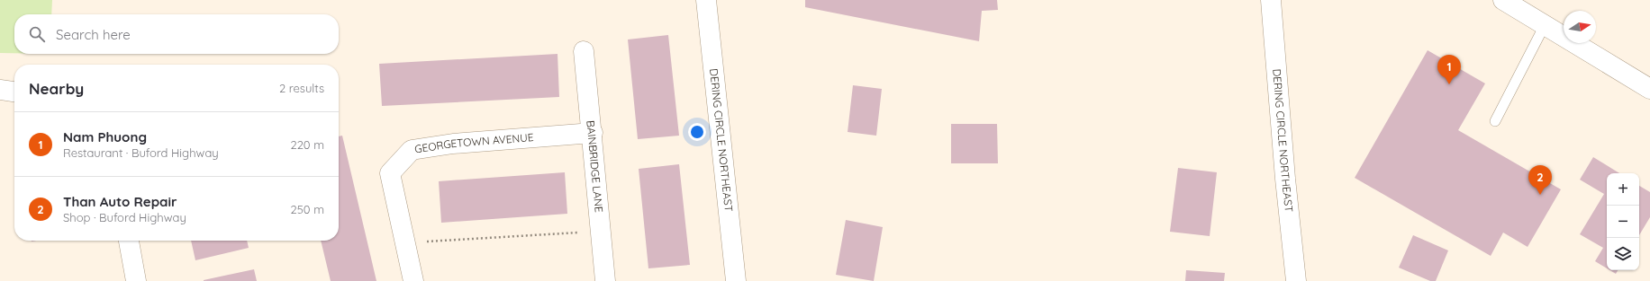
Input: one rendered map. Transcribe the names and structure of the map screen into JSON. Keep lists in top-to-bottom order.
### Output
{
  "streets": {
    "street": ["DERING CIRCLE NORTHEAST", "GEORGETOWN AVENUE", "BAINBRIDGE LANE"]
  },
  "crossings": [
    ["GEORGETOWN AVENUE", "BAINBRIDGE LANE"]
  ],
  "north": "right",
  "page": {
    "search": "Search here",
    "pins": ["1", "2"],
    "heading": ["Nearby", "2 results"],
    "list": [
      {
        "mark": "1",
        "name": "Nam Phuong",
        "note": "Restaurant · Buford Highway",
        "value": "220 m"
      },
      {
        "mark": "2",
        "name": "Than Auto Repair",
        "note": "Shop · Buford Highway",
        "value": "250 m"
      }
    ],
    "map_buttons": ["+", "−"]
  }
}
